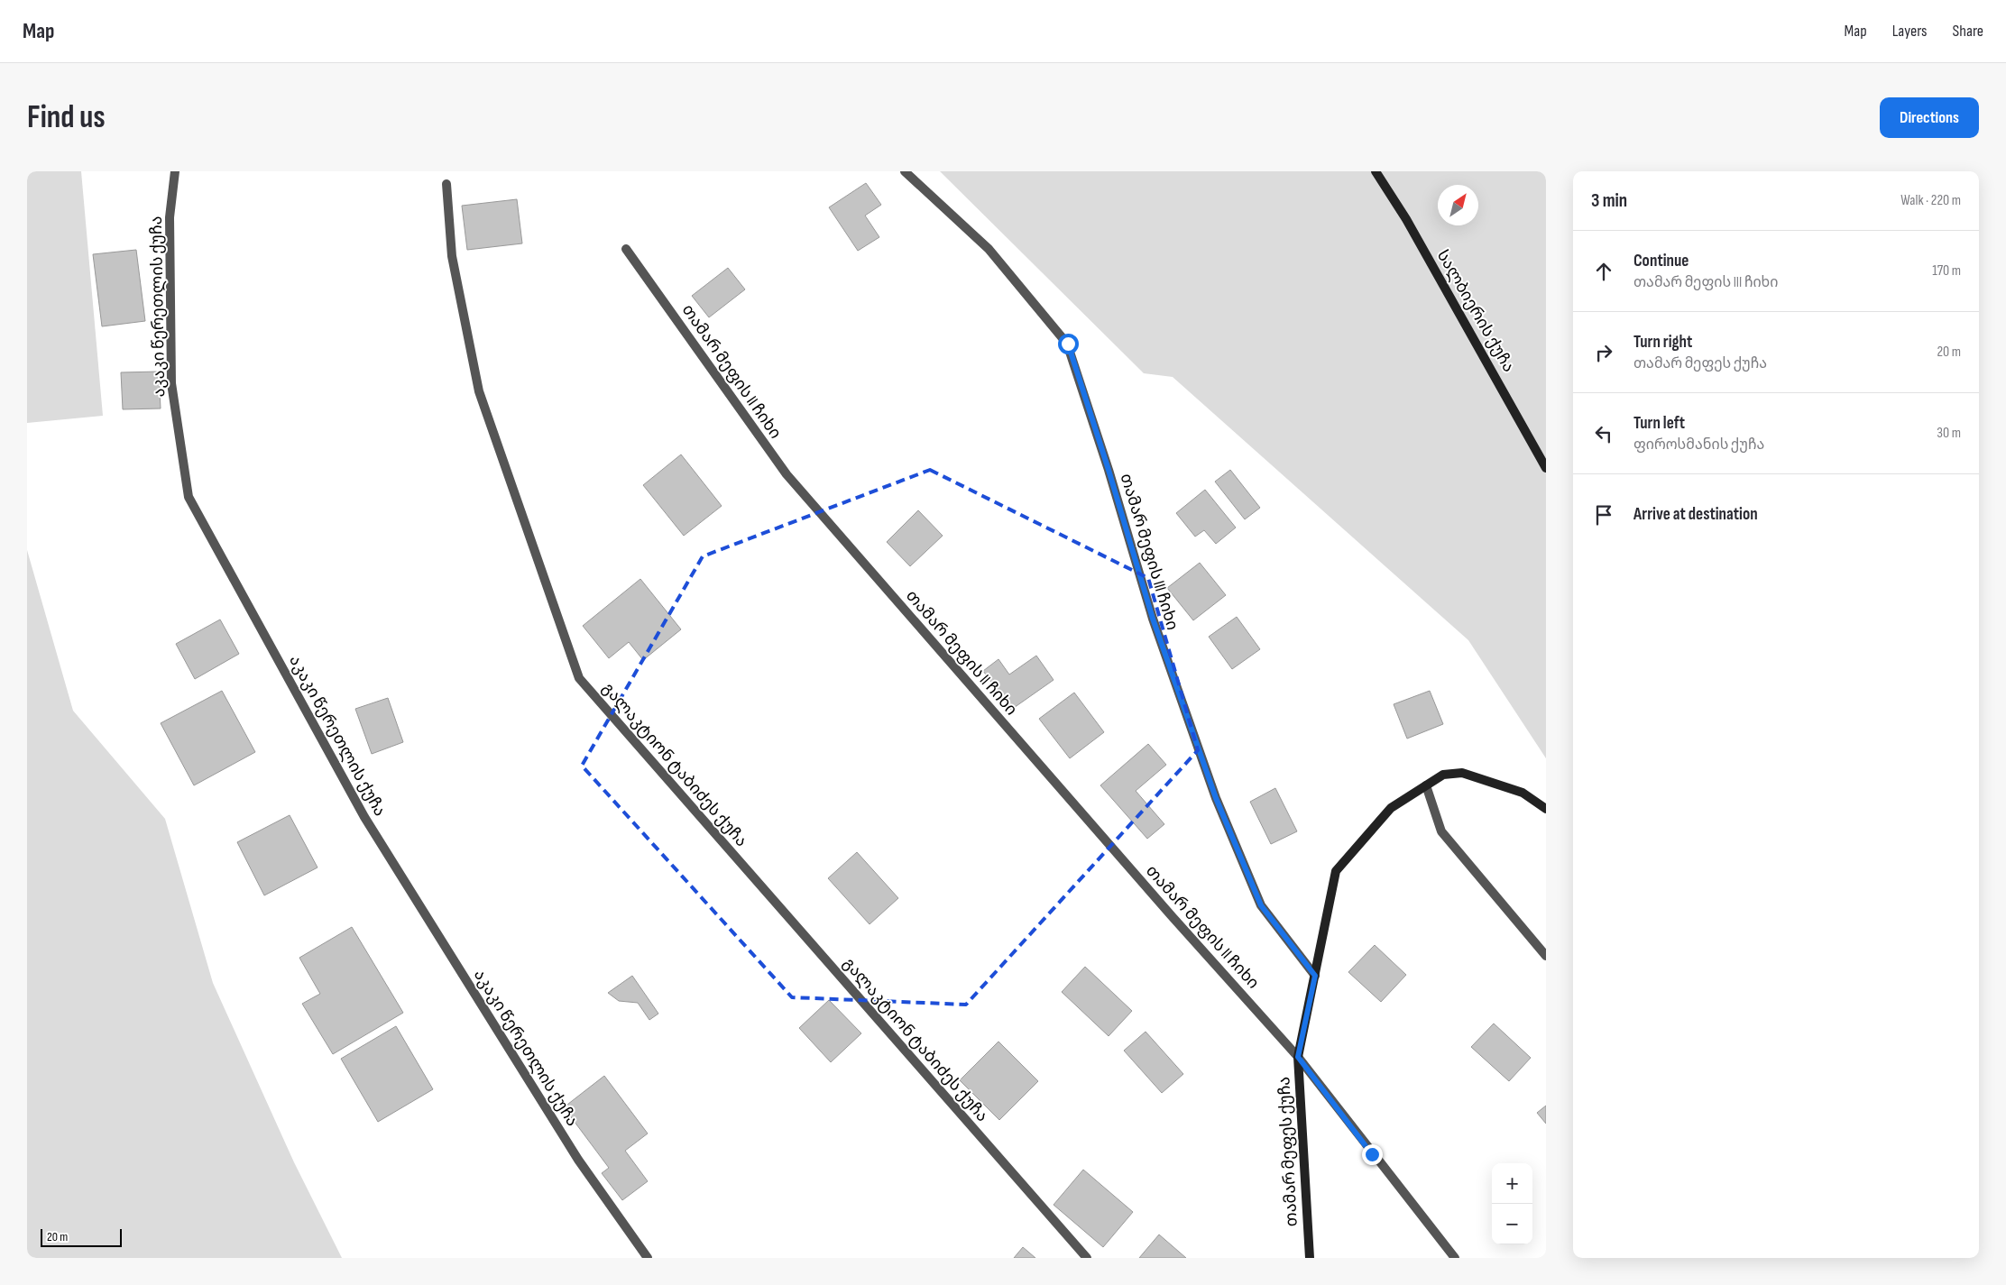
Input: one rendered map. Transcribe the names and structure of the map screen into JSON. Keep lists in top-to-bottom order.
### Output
{
  "streets": {
    "street": [
      "აკაკი წერეთლის ქუჩა",
      "სალბიერის ქუჩა",
      "თამარ მეფის II ჩიხი",
      "თამარ მეფის III ჩიხი",
      "გალაკტიონ ტაბიძეს ქუჩა",
      "თამარ მეფეს ქუჩა"
    ]
  },
  "crossings": [
    ["თამარ მეფის II ჩიხი", "თამარ მეფეს ქუჩა"],
    ["თამარ მეფის III ჩიხი", "თამარ მეფეს ქუჩა"]
  ],
  "scale_bar": "20 m",
  "north": "top right",
  "page": {
    "header": "Map",
    "nav": ["Map", "Layers", "Share"],
    "buttons": "Directions",
    "title": "Find us",
    "heading": ["3 min", "Walk · 220 m"],
    "list": [
      ["Continue", "თამარ მეფის III ჩიხი", "170 m"],
      ["Turn right", "თამარ მეფეს ქუჩა", "20 m"],
      ["Turn left", "ფიროსმანის ქუჩა", "30 m"],
      "Arrive at destination"
    ],
    "map_buttons": ["+", "−"],
    "scale": "20 m"
  }
}
